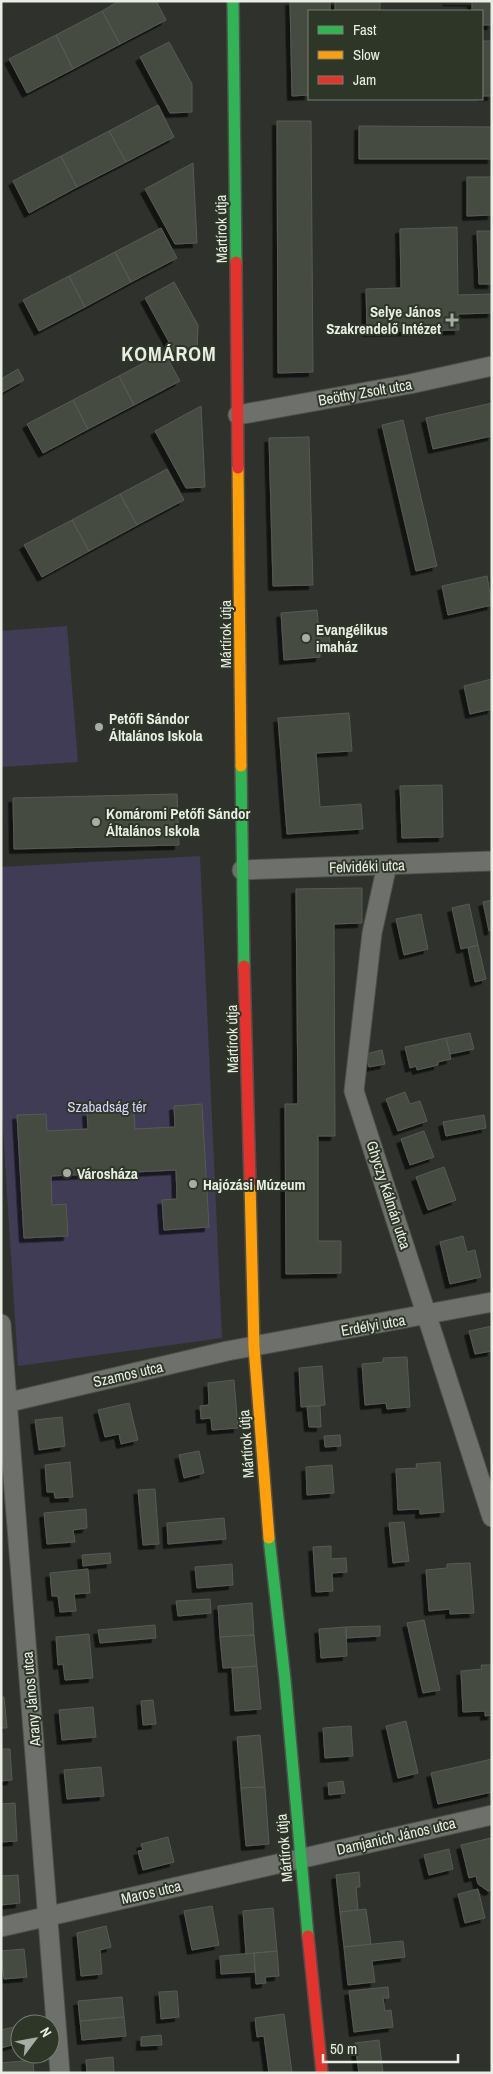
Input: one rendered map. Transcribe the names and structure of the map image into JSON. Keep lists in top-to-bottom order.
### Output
{
  "streets": {
    "main road": ["Mártírok útja"],
    "street": [
      "Beöthy Zsolt utca",
      "Felvidéki utca",
      "Ghyczy Kálmán utca",
      "Erdélyi utca",
      "Szamos utca",
      "Arany János utca",
      "Damjanich János utca",
      "Maros utca"
    ]
  },
  "crossings": [
    ["Mártírok útja", "Beöthy Zsolt utca"],
    ["Mártírok útja", "Felvidéki utca"],
    ["Mártírok útja", "Erdélyi utca"],
    ["Mártírok útja", "Szamos utca"],
    ["Mártírok útja", "Damjanich János utca"],
    ["Mártírok útja", "Maros utca"],
    ["Felvidéki utca", "Ghyczy Kálmán utca"],
    ["Ghyczy Kálmán utca", "Erdélyi utca"],
    ["Erdélyi utca", "Szamos utca"],
    ["Szamos utca", "Arany János utca"],
    ["Arany János utca", "Maros utca"],
    ["Damjanich János utca", "Maros utca"]
  ],
  "districts": ["KOMÁROM"],
  "parks": ["Szabadság tér"],
  "places": {
    "health": ["Selye János Szakrendelő Intézet"],
    "other": [
      "Evangélikus imaház",
      "Petőfi Sándor Általános Iskola",
      "Komáromi Petőfi Sándor Általános Iskola",
      "Városháza",
      "Hajózási Múzeum"
    ]
  },
  "legend": ["Fast", "Slow", "Jam"],
  "scale_bar": "50 m",
  "north": "top right"
}
